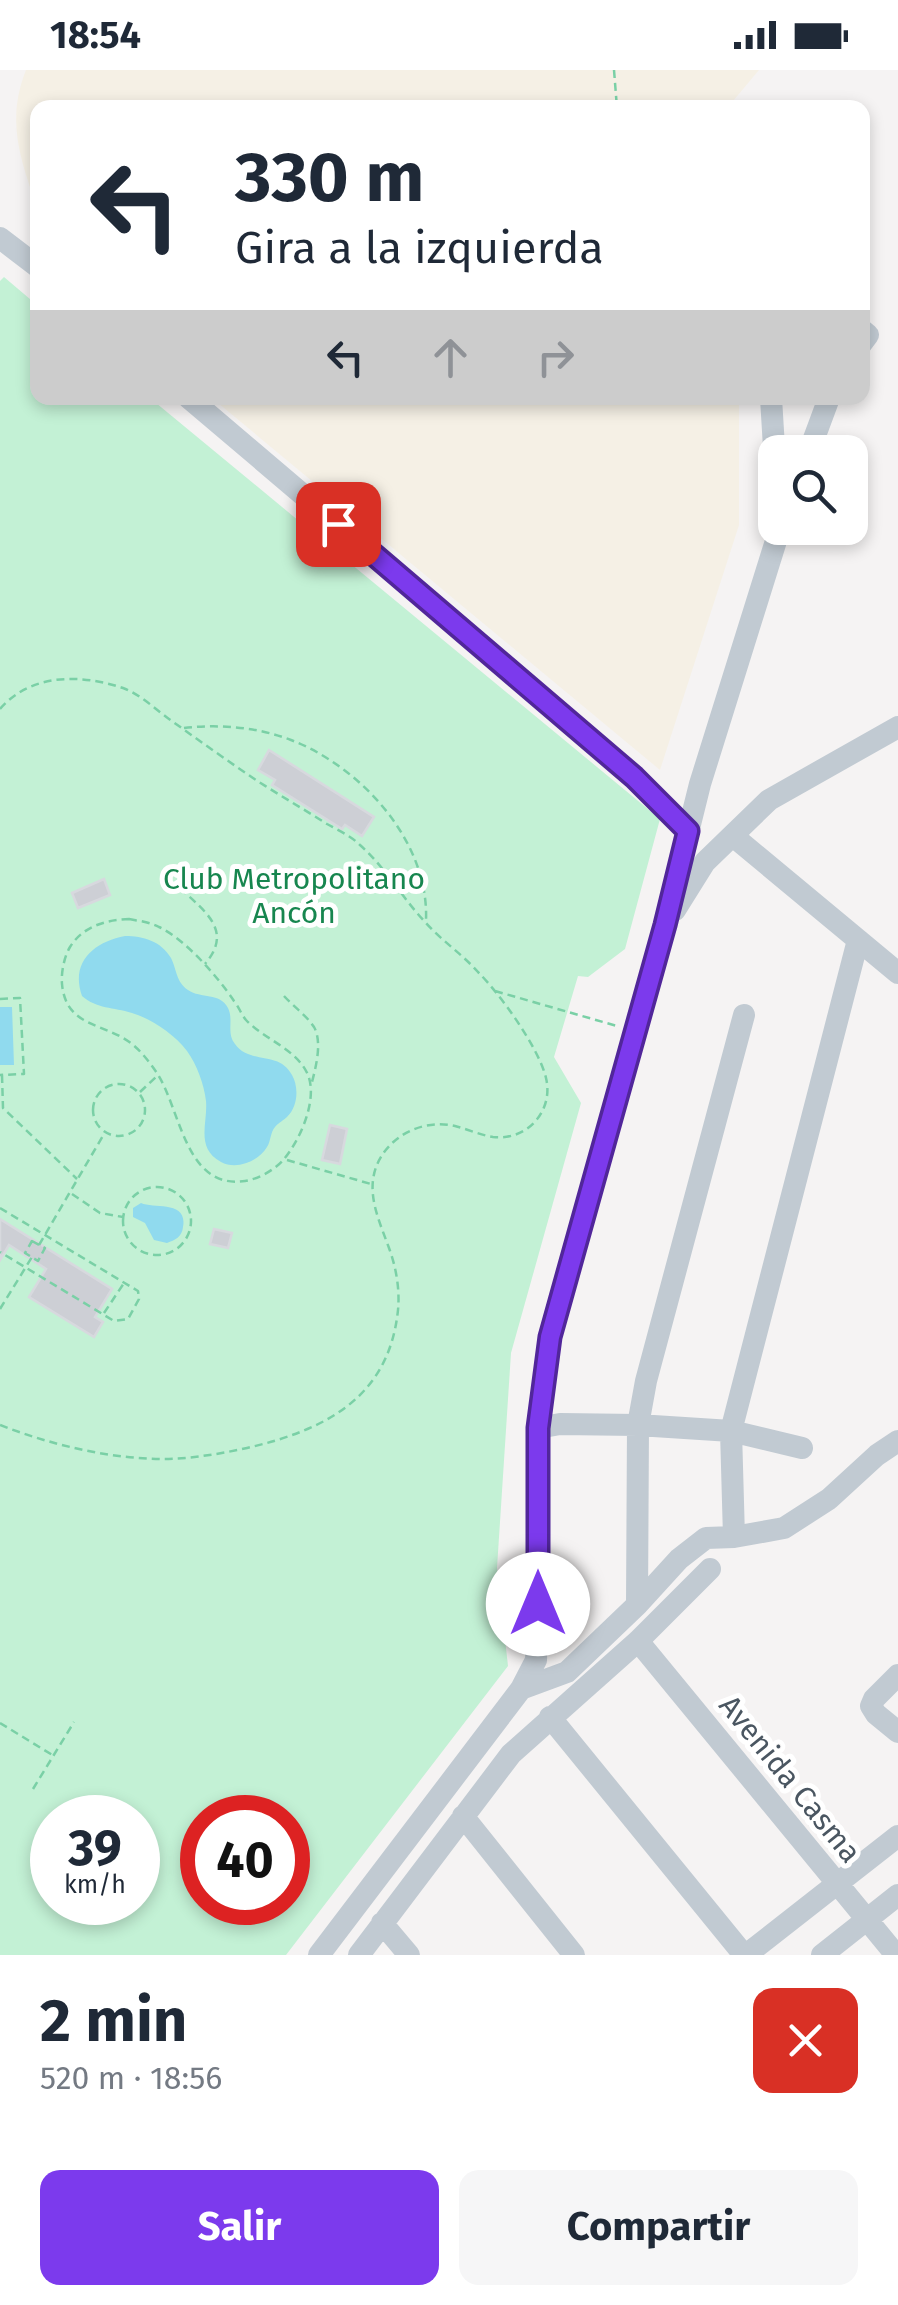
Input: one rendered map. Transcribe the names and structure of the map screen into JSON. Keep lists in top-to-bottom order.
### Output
{
  "streets": {
    "street": ["Avenida Casma"]
  },
  "parks": ["Club Metropolitano Ancón"],
  "page": {
    "status": "18:54",
    "turn": ["330 m", "Gira a la izquierda"],
    "speed": "39 km/h",
    "limit": "40",
    "heading": ["2 min", "520 m · 18:56"],
    "buttons": ["Salir", "Compartir"]
  }
}
